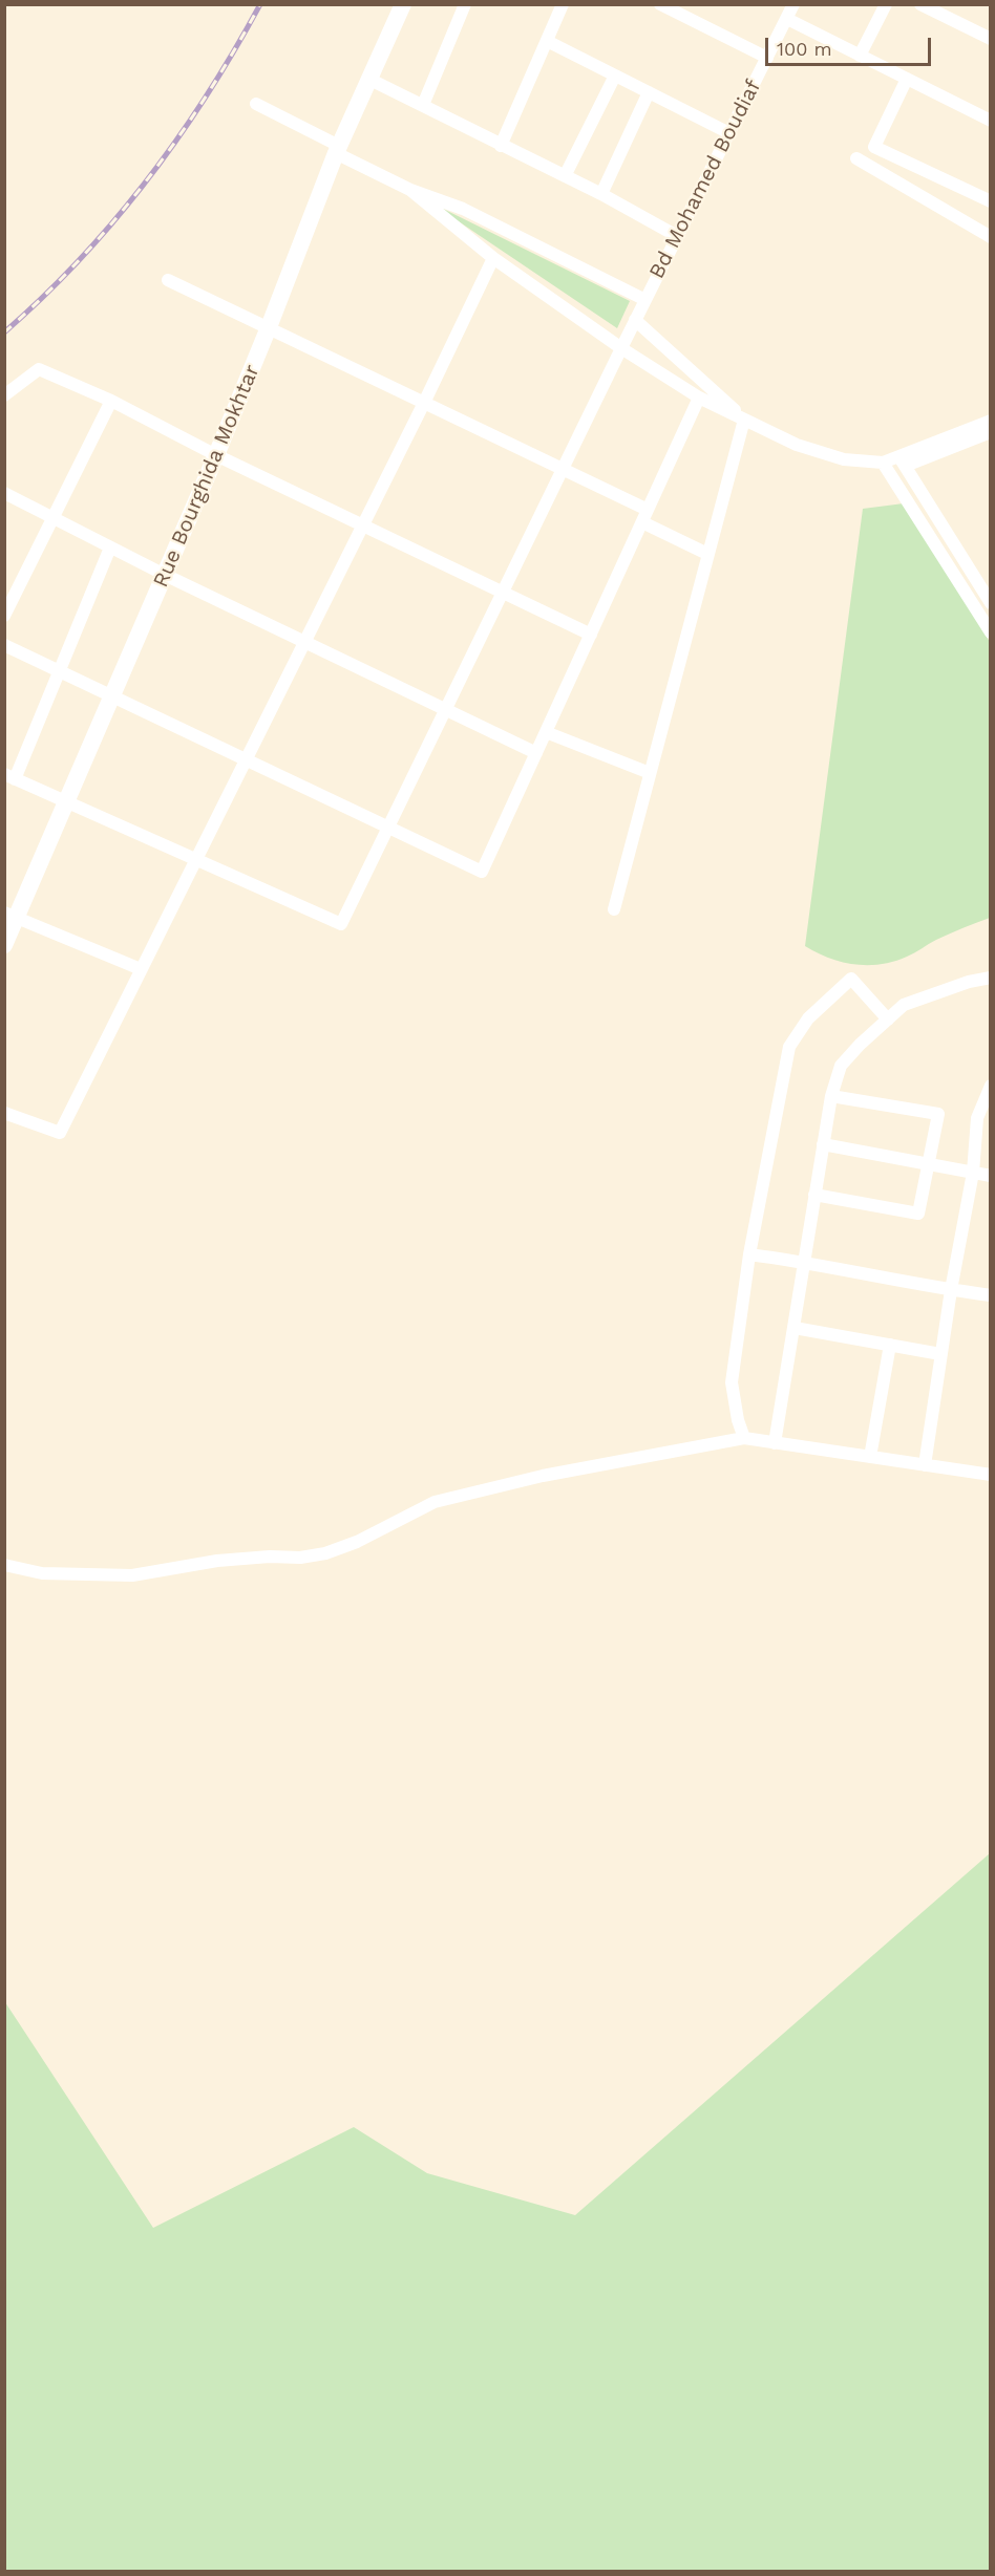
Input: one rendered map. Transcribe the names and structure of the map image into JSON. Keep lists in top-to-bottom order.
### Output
{
  "streets": {
    "main road": ["Rue Bourghida Mokhtar"],
    "street": ["Bd Mohamed Boudiaf"]
  },
  "scale_bar": "100 m"
}
